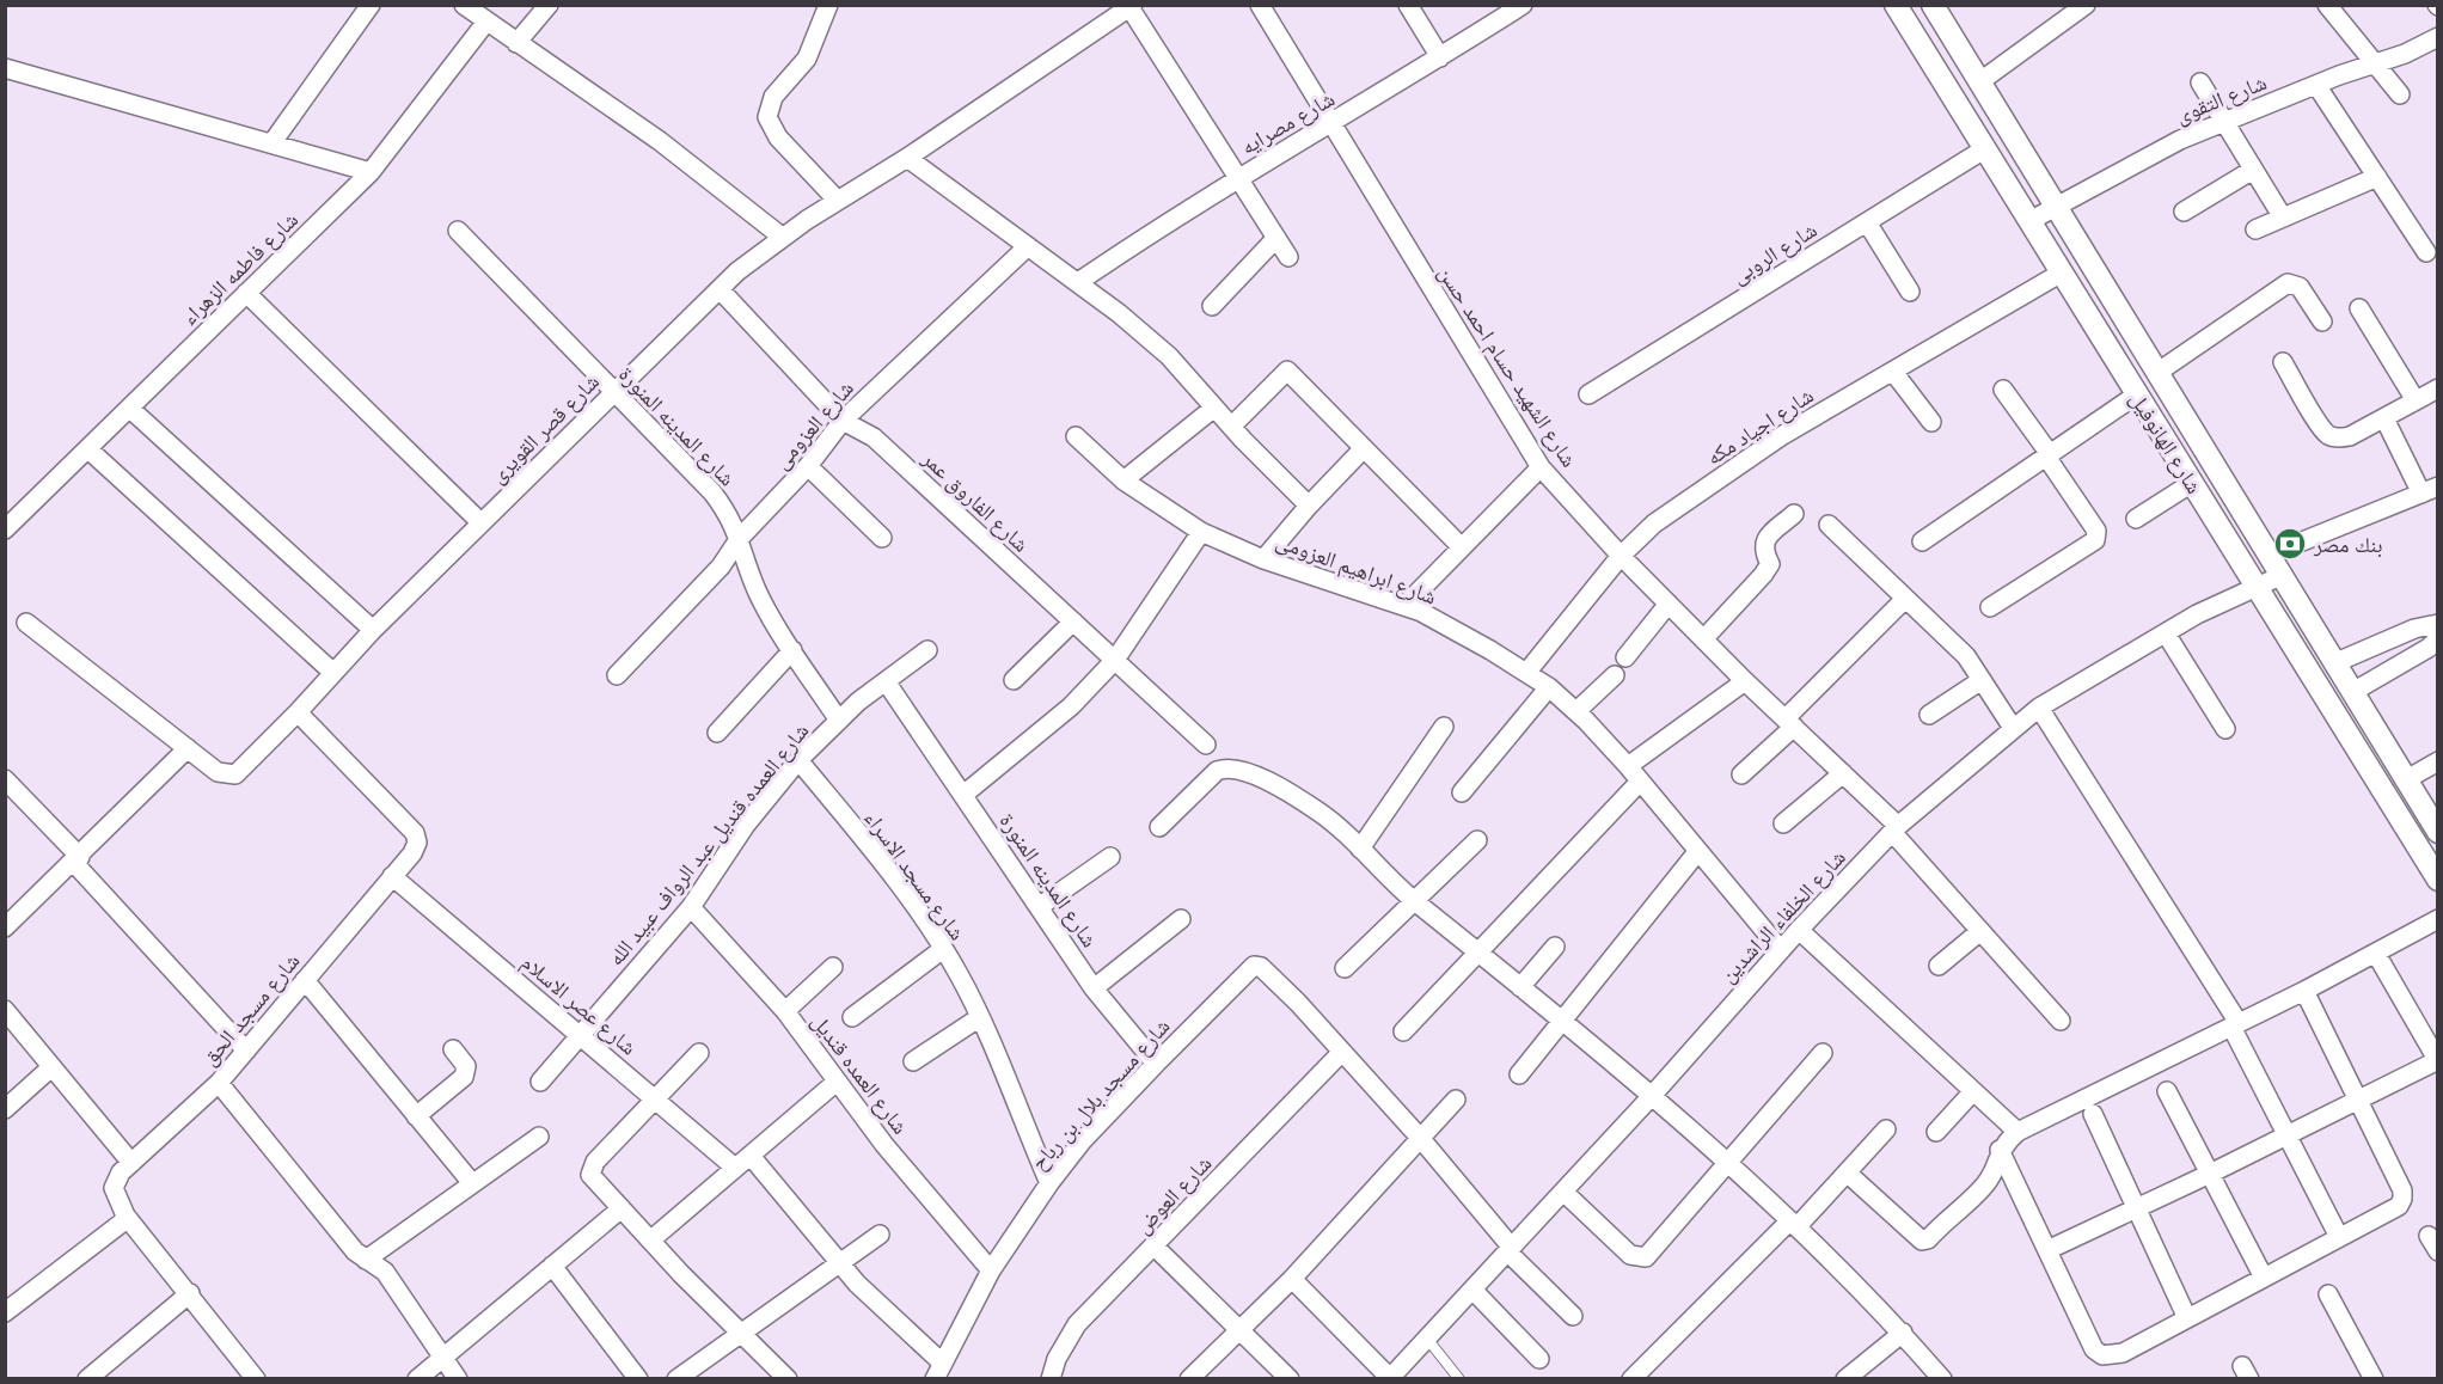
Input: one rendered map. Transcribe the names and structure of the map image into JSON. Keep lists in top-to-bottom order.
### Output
{
  "streets": {
    "street": [
      "شارع التقوى",
      "شارع مصرايه",
      "شارع الروبى",
      "شارع فاطمه الزهراء",
      "شارع الشهيد حسام احمد حسن",
      "شارع العزومى",
      "شارع المدينه المنورة",
      "شارع اجياد مكه",
      "شارع قصر القويرى",
      "شارع الهانوفيل",
      "شارع الفاروق عمر",
      "شارع ابراهيم العزومى",
      "شارع العمده قنديل عبد الرواف عبيد الله",
      "شارع مسجد الاسراء",
      "شارع الخلفاء الراشدين",
      "شارع عصر الاسلام",
      "شارع مسجد الحق",
      "شارع العمده قنديل",
      "شارع مسجد بلال بن رباح",
      "شارع العوض"
    ]
  },
  "crossings": [
    ["شارع التقوى", "شارع الهانوفيل"],
    ["شارع مصرايه", "شارع الشهيد حسام احمد حسن"],
    ["شارع الروبى", "شارع الهانوفيل"],
    ["شارع الشهيد حسام احمد حسن", "شارع اجياد مكه"],
    ["شارع الشهيد حسام احمد حسن", "شارع الخلفاء الراشدين"],
    ["شارع العزومى", "شارع المدينه المنورة"],
    ["شارع العزومى", "شارع الفاروق عمر"],
    ["شارع المدينه المنورة", "شارع قصر القويرى"],
    ["شارع المدينه المنورة", "شارع العمده قنديل عبد الرواف عبيد الله"],
    ["شارع المدينه المنورة", "شارع مسجد بلال بن رباح"],
    ["شارع اجياد مكه", "شارع الهانوفيل"],
    ["شارع اجياد مكه", "شارع ابراهيم العزومى"],
    ["شارع قصر القويرى", "شارع الفاروق عمر"],
    ["شارع قصر القويرى", "شارع مسجد الحق"],
    ["شارع الهانوفيل", "شارع الخلفاء الراشدين"],
    ["شارع ابراهيم العزومى", "شارع الخلفاء الراشدين"],
    ["شارع العمده قنديل عبد الرواف عبيد الله", "شارع مسجد الاسراء"],
    ["شارع العمده قنديل عبد الرواف عبيد الله", "شارع عصر الاسلام"],
    ["شارع العمده قنديل عبد الرواف عبيد الله", "شارع العمده قنديل"],
    ["شارع مسجد الاسراء", "شارع مسجد بلال بن رباح"],
    ["شارع عصر الاسلام", "شارع مسجد الحق"],
    ["شارع العمده قنديل", "شارع مسجد بلال بن رباح"],
    ["شارع مسجد بلال بن رباح", "شارع العوض"]
  ],
  "places": {
    "bank": ["بنك مصر"]
  }
}
